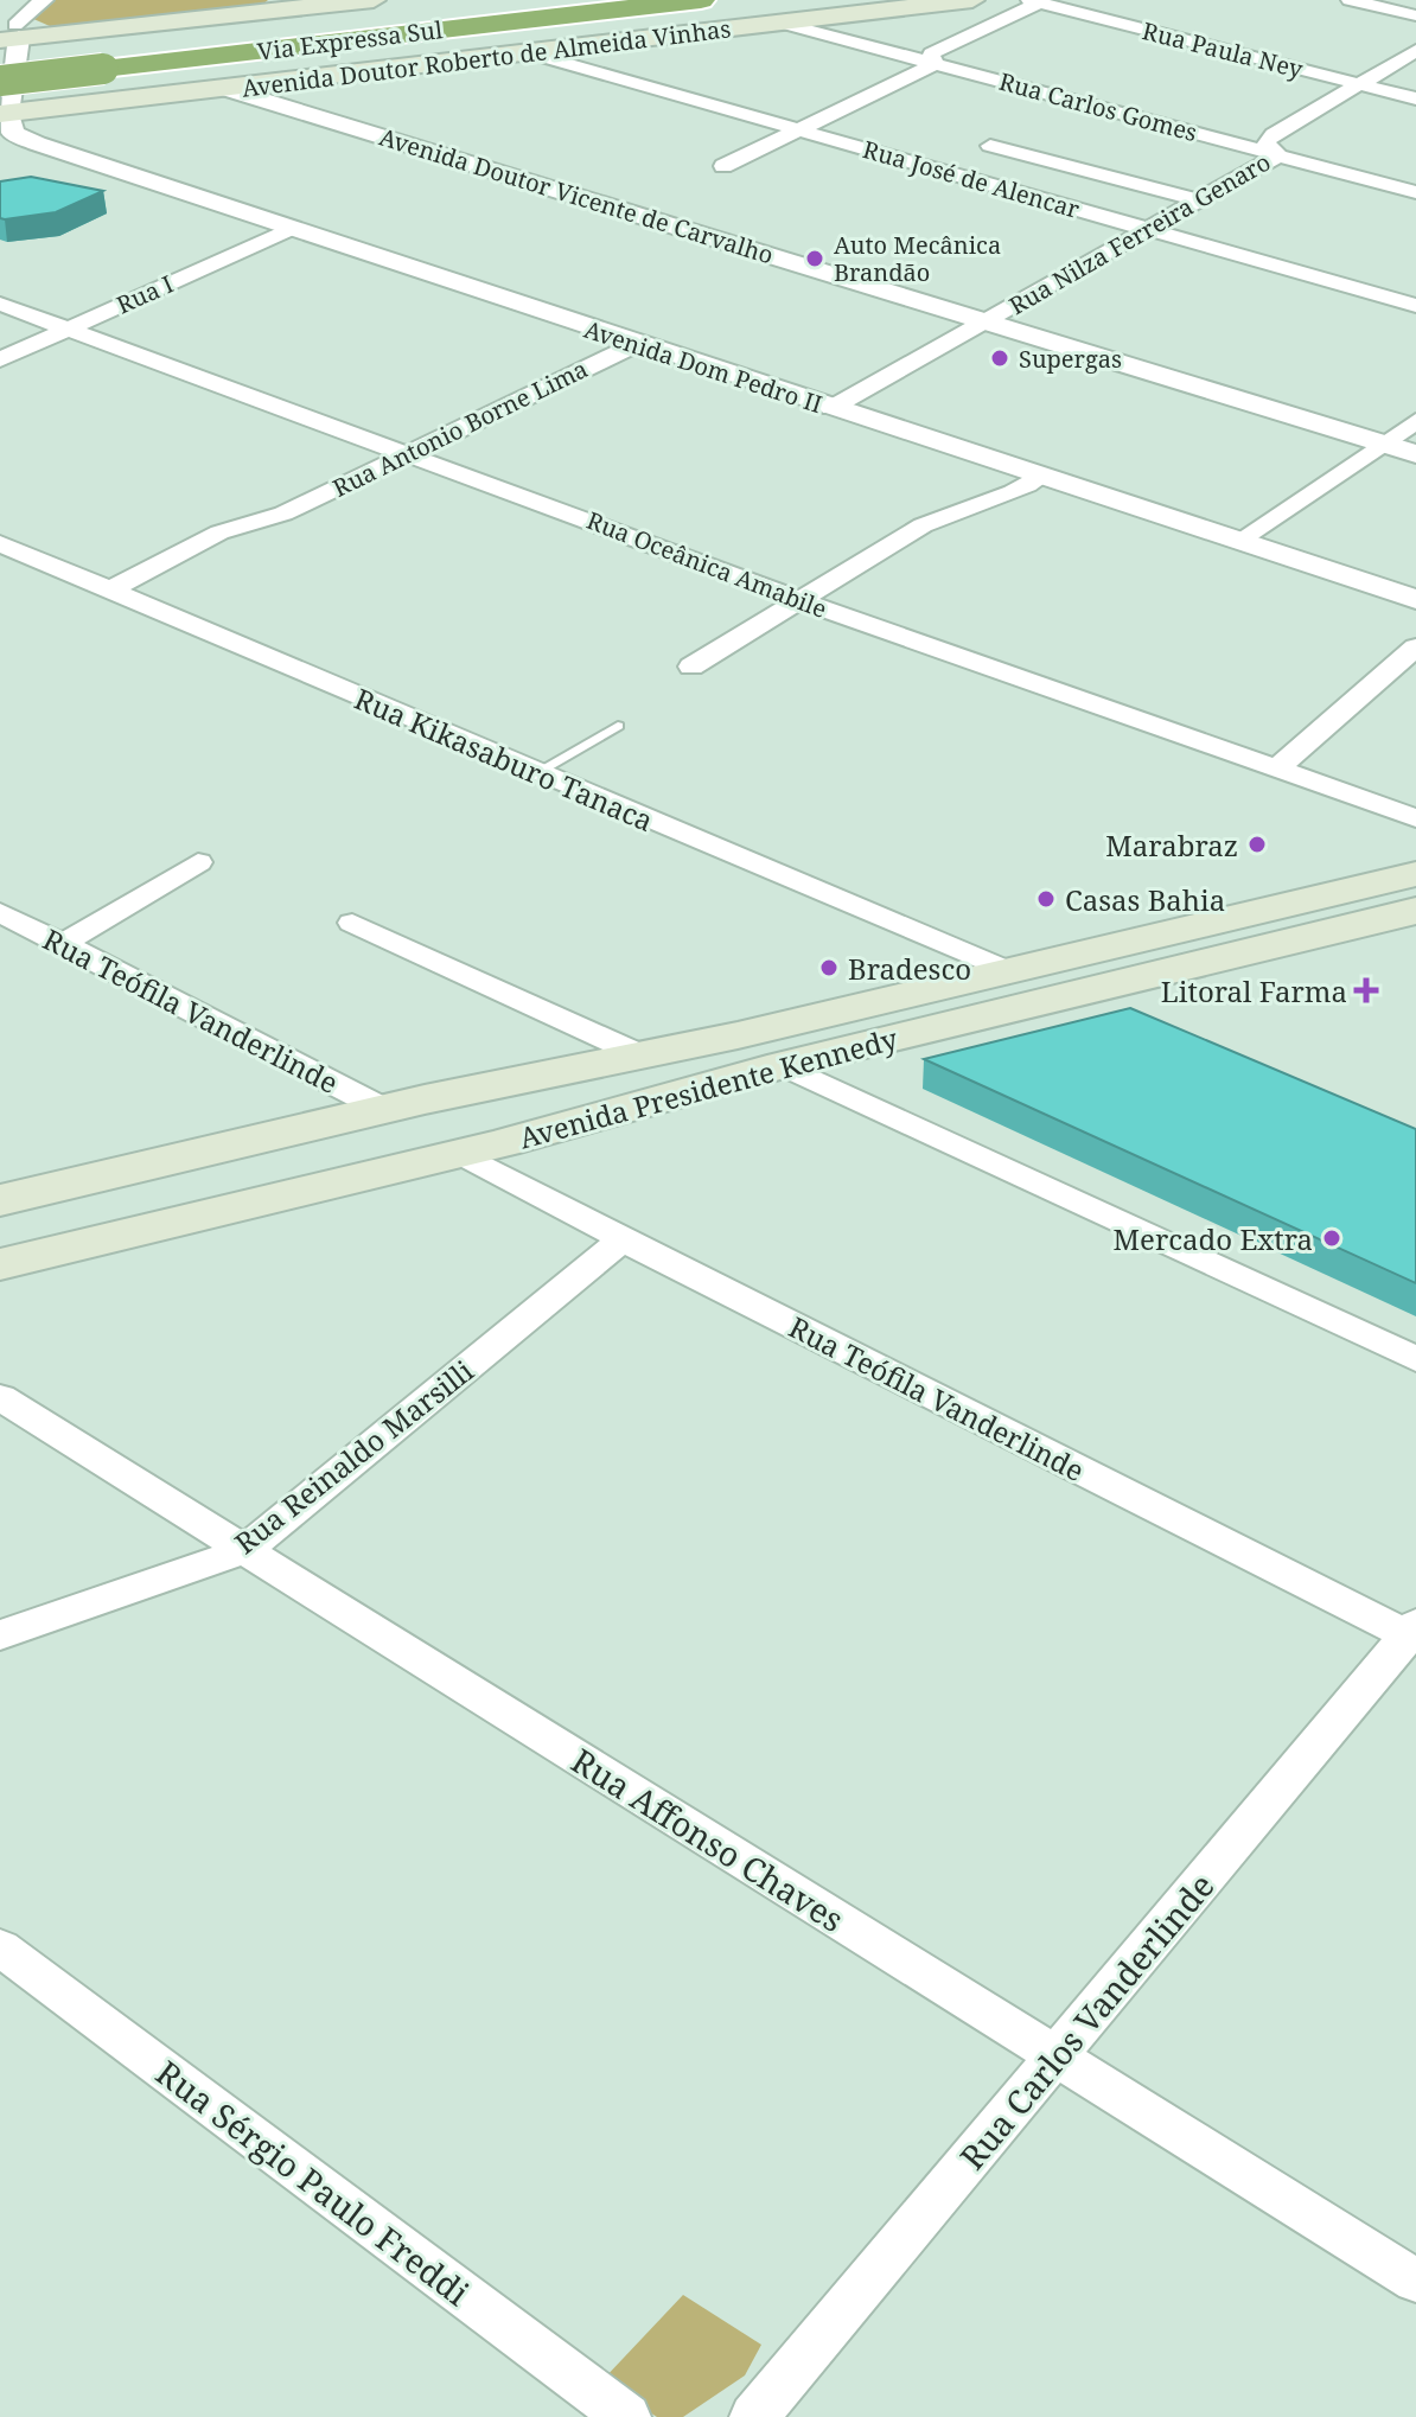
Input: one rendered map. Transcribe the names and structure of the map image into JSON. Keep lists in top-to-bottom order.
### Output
{
  "streets": {
    "highway": ["Via Expressa Sul"],
    "main road": ["Avenida Doutor Roberto de Almeida Vinhas", "Avenida Presidente Kennedy"],
    "street": [
      "Rua Paula Ney",
      "Rua Carlos Gomes",
      "Rua José de Alencar",
      "Avenida Doutor Vicente de Carvalho",
      "Rua Nilza Ferreira Genaro",
      "Rua I",
      "Avenida Dom Pedro II",
      "Rua Antonio Borne Lima",
      "Rua Oceânica Amabile",
      "Rua Kikasaburo Tanaca",
      "Rua Teófila Vanderlinde",
      "Rua Reinaldo Marsilli",
      "Rua Affonso Chaves",
      "Rua Carlos Vanderlinde",
      "Rua Sérgio Paulo Freddi"
    ]
  },
  "crossings": [
    ["Rua Paula Ney", "Rua Nilza Ferreira Genaro"],
    ["Avenida Doutor Roberto de Almeida Vinhas", "Rua Carlos Gomes"],
    ["Avenida Doutor Roberto de Almeida Vinhas", "Rua José de Alencar"],
    ["Avenida Doutor Roberto de Almeida Vinhas", "Avenida Doutor Vicente de Carvalho"],
    ["Avenida Doutor Roberto de Almeida Vinhas", "Avenida Dom Pedro II"],
    ["Rua Carlos Gomes", "Rua Nilza Ferreira Genaro"],
    ["Rua José de Alencar", "Rua Nilza Ferreira Genaro"],
    ["Avenida Doutor Vicente de Carvalho", "Rua Nilza Ferreira Genaro"],
    ["Rua Nilza Ferreira Genaro", "Avenida Dom Pedro II"],
    ["Rua I", "Avenida Dom Pedro II"],
    ["Rua I", "Rua Oceânica Amabile"],
    ["Avenida Dom Pedro II", "Rua Antonio Borne Lima"],
    ["Rua Antonio Borne Lima", "Rua Oceânica Amabile"],
    ["Rua Antonio Borne Lima", "Rua Kikasaburo Tanaca"],
    ["Rua Kikasaburo Tanaca", "Avenida Presidente Kennedy"],
    ["Rua Teófila Vanderlinde", "Avenida Presidente Kennedy"],
    ["Rua Teófila Vanderlinde", "Rua Reinaldo Marsilli"],
    ["Rua Teófila Vanderlinde", "Rua Carlos Vanderlinde"],
    ["Rua Reinaldo Marsilli", "Rua Affonso Chaves"],
    ["Rua Affonso Chaves", "Rua Carlos Vanderlinde"]
  ],
  "places": {
    "other": [
      "Auto Mecânica Brandão",
      "Supergas",
      "Marabraz",
      "Casas Bahia",
      "Bradesco",
      "Mercado Extra"
    ],
    "health": ["Litoral Farma"]
  }
}
